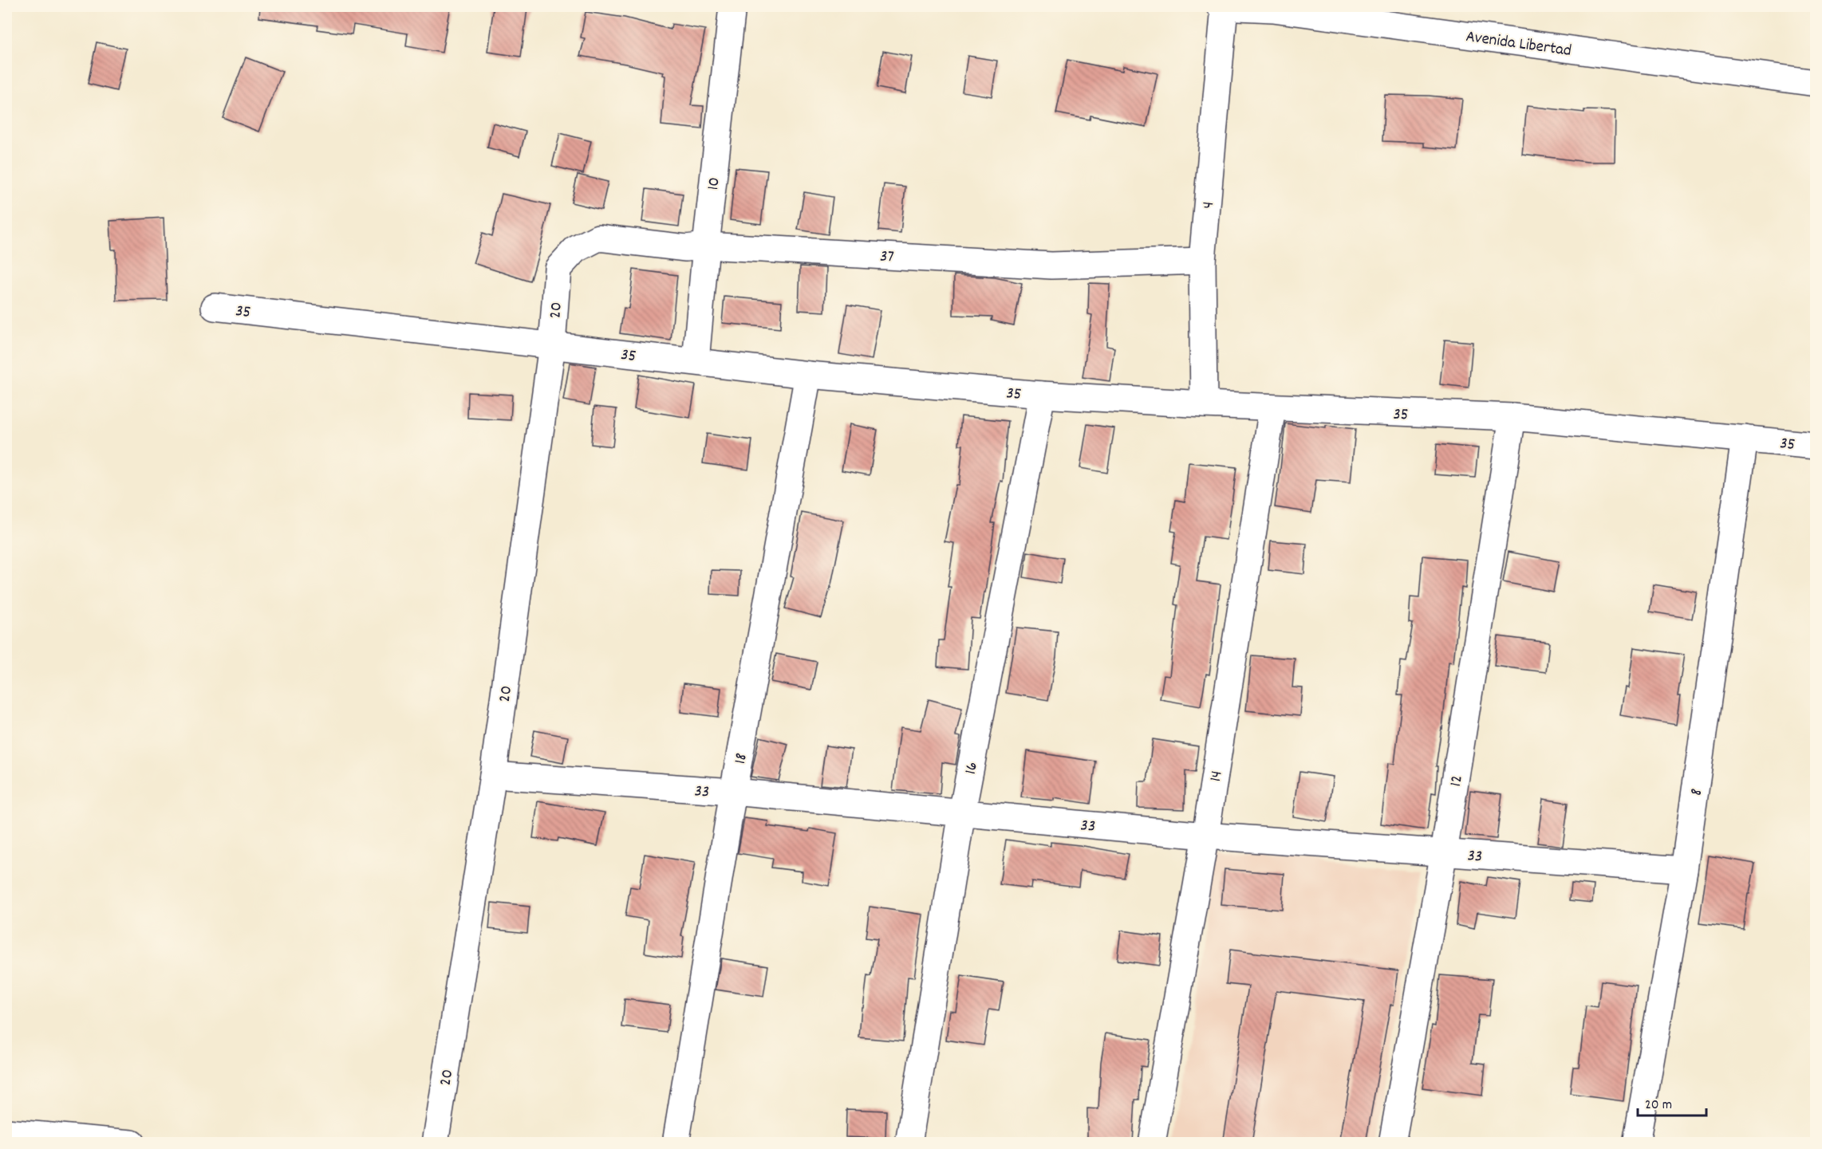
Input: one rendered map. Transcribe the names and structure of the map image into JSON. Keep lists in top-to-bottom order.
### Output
{
  "streets": {
    "street": [
      "Avenida Libertad",
      "10",
      "4",
      "37",
      "35",
      "20",
      "18",
      "16",
      "14",
      "12",
      "33",
      "8"
    ]
  },
  "crossings": [
    ["Avenida Libertad", "4"],
    ["10", "37"],
    ["10", "35"],
    ["4", "37"],
    ["4", "35"],
    ["37", "20"],
    ["35", "20"],
    ["35", "18"],
    ["35", "16"],
    ["35", "14"],
    ["35", "12"],
    ["35", "8"],
    ["20", "33"],
    ["18", "33"],
    ["16", "33"],
    ["14", "33"],
    ["12", "33"],
    ["33", "8"]
  ],
  "scale_bar": "20 m"
}
